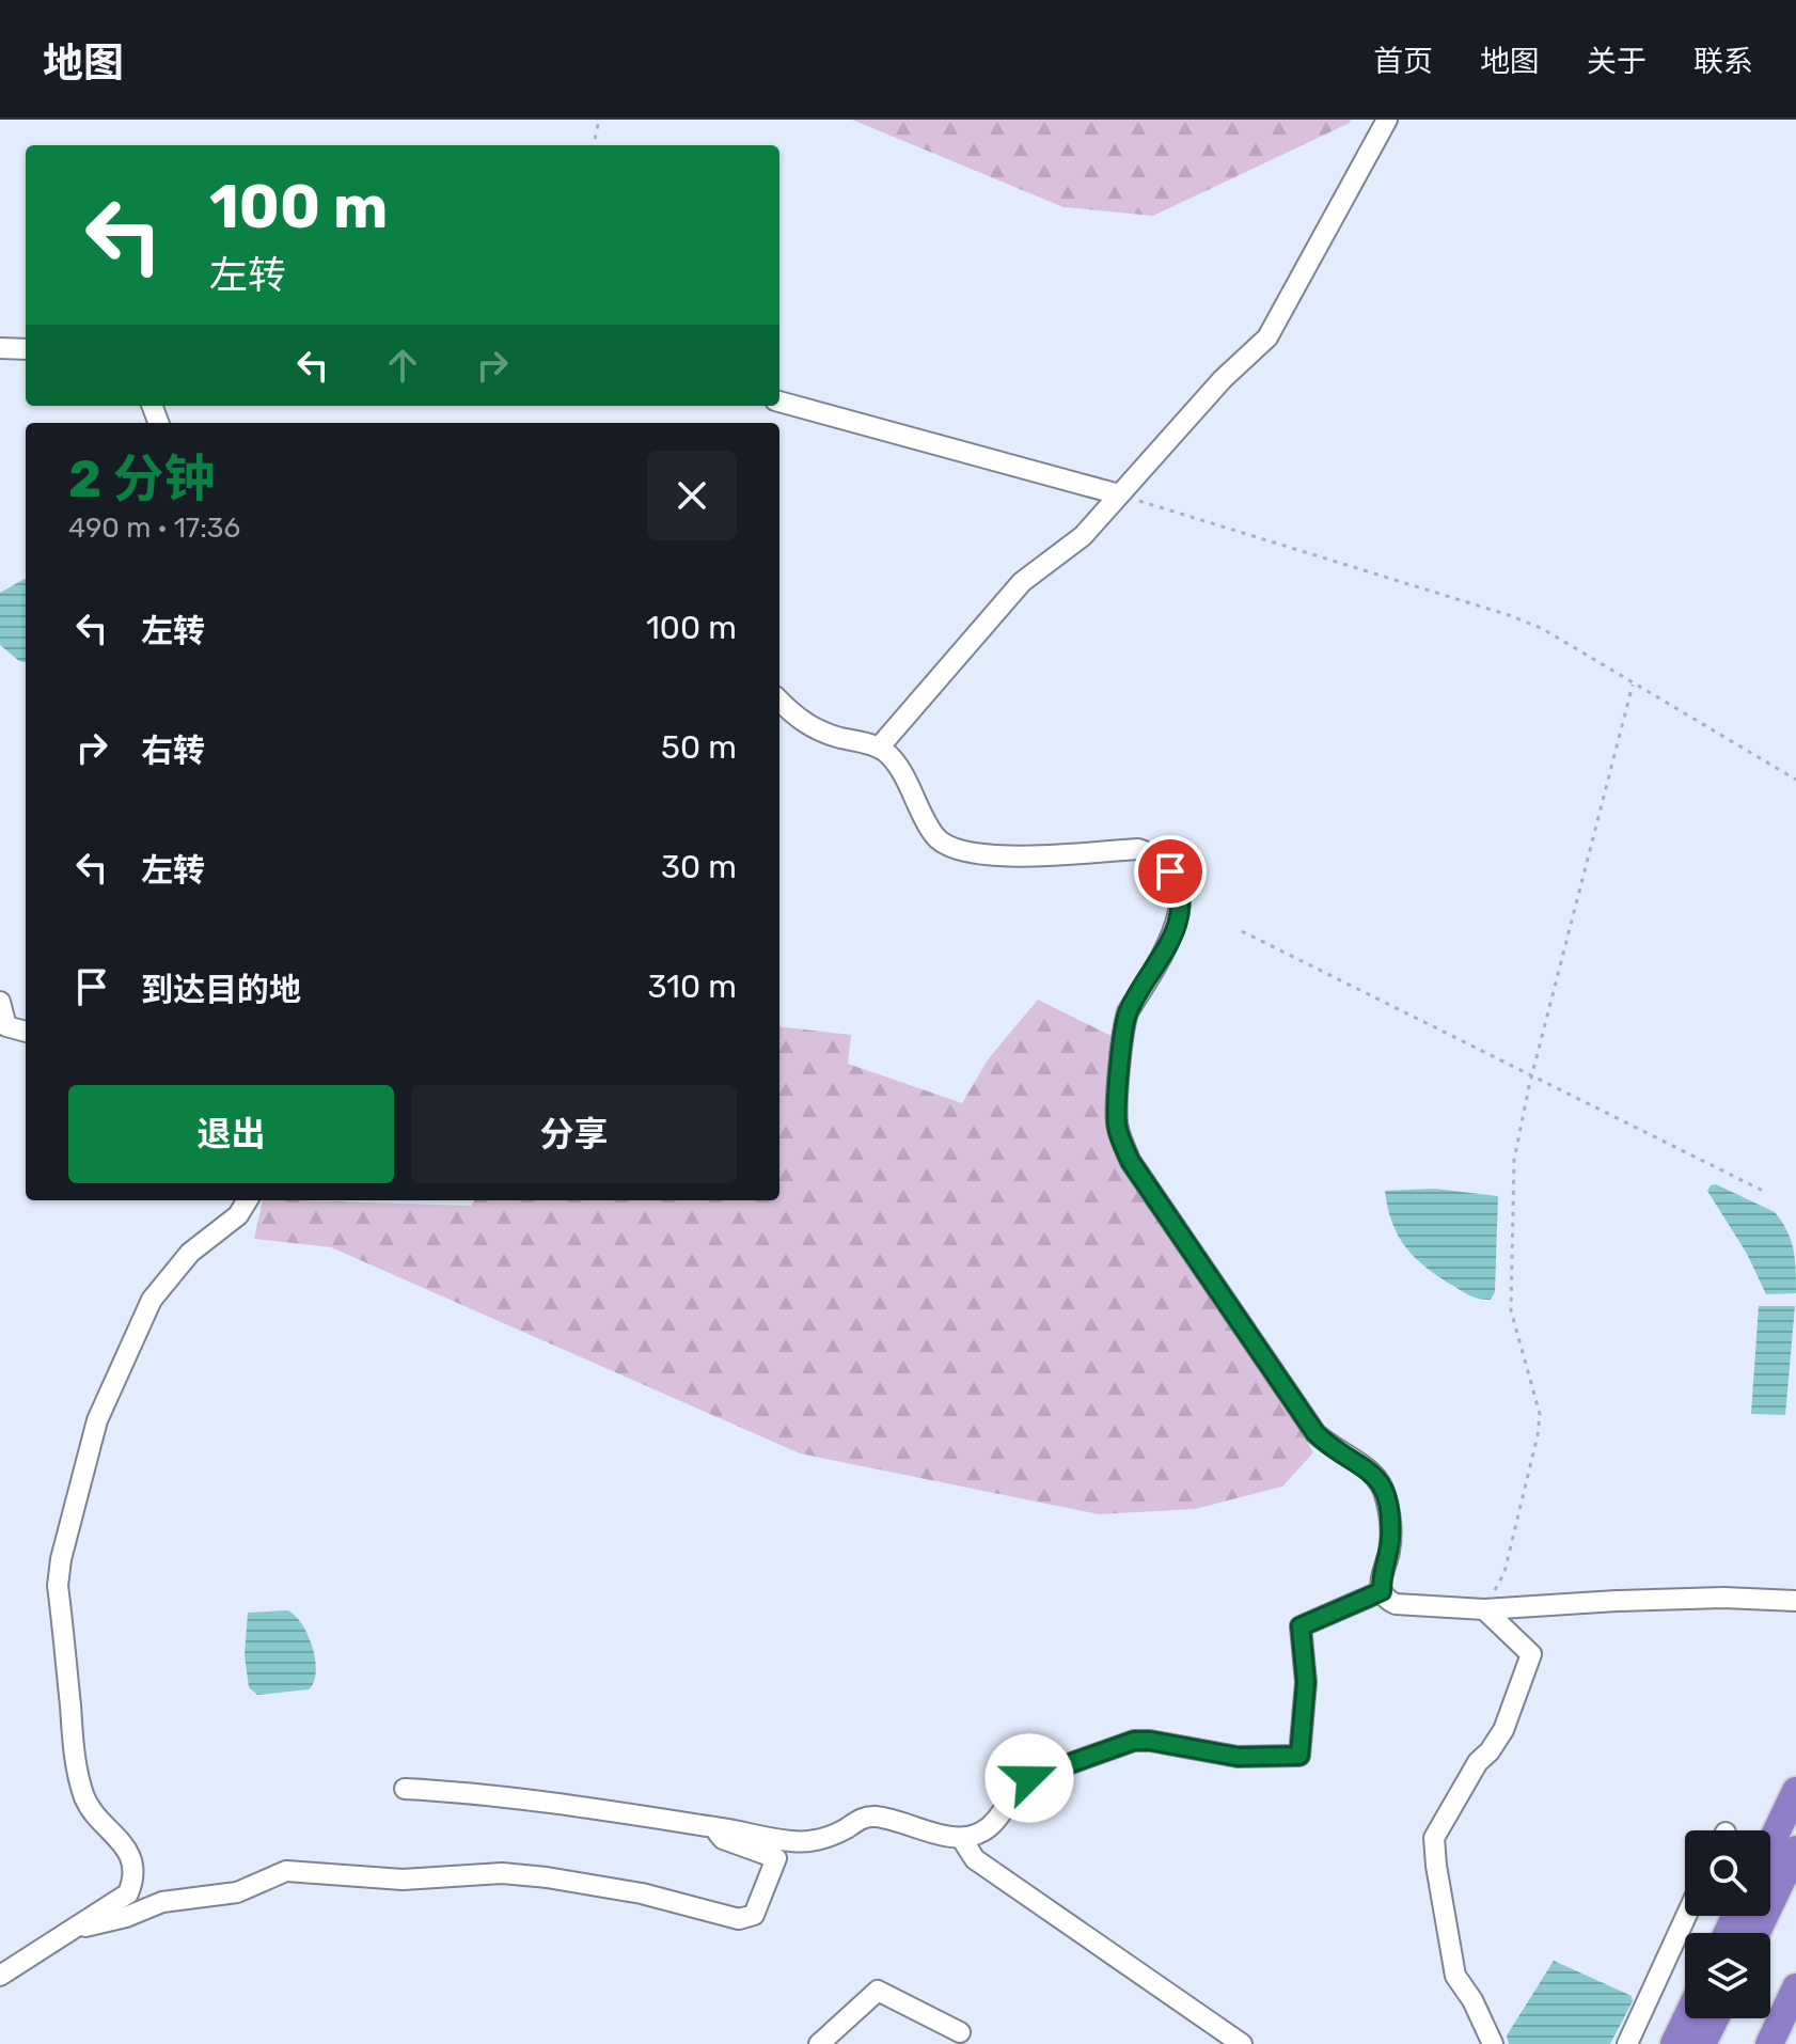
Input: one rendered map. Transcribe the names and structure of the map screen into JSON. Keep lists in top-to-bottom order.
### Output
{
  "page": {
    "header": "地图",
    "nav": [
      "首页",
      "地图",
      "关于",
      "联系"
    ],
    "turn": ["100 m", "左转"],
    "heading": ["2 分钟", "490 m · 17:36"],
    "list": [
      {
        "name": "左转",
        "value": "100 m"
      },
      {
        "name": "右转",
        "value": "50 m"
      },
      {
        "name": "左转",
        "value": "30 m"
      },
      {
        "name": "到达目的地",
        "value": "310 m"
      }
    ],
    "buttons": ["退出", "分享"]
  }
}
